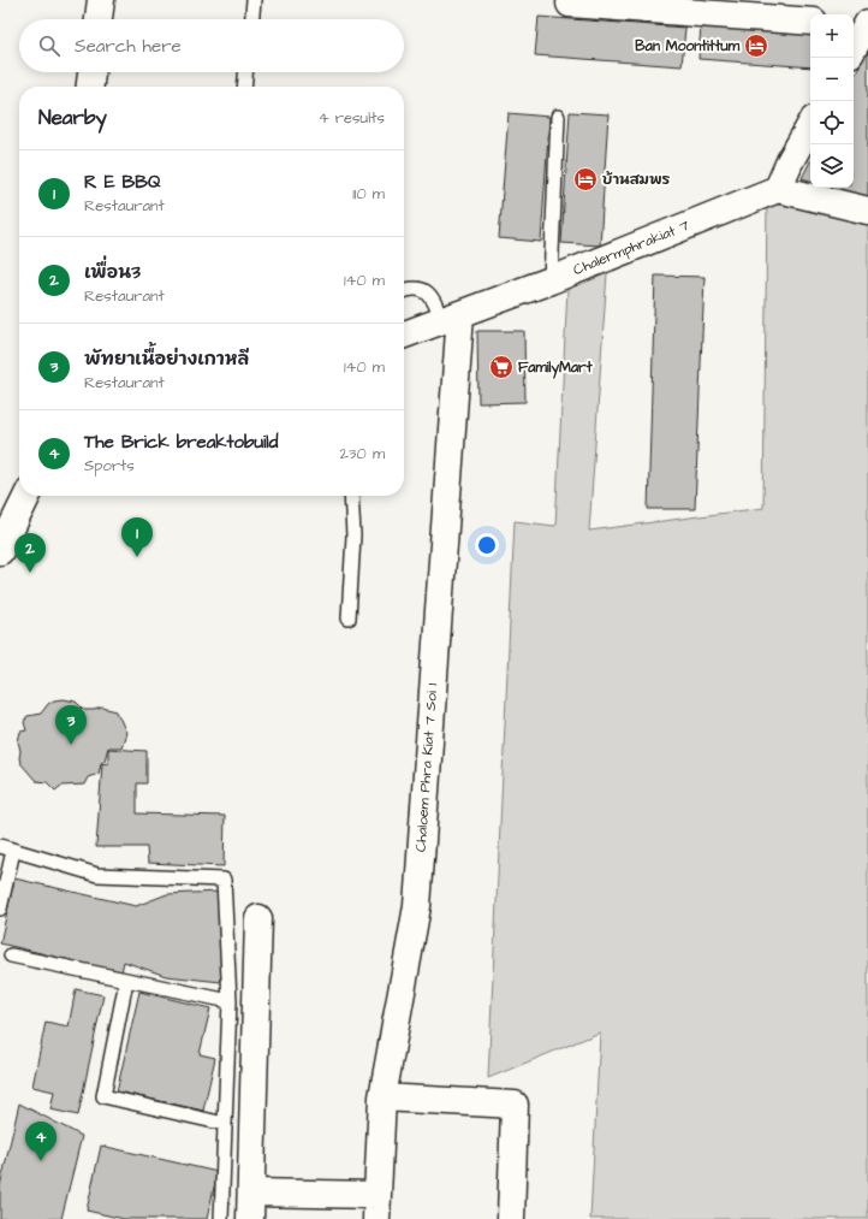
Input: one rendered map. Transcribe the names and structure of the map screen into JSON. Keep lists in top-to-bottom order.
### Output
{
  "streets": {
    "street": ["Chalermphrakiat 7", "Chaloem Phra Kiat 7 Soi 1"]
  },
  "crossings": [
    ["Chalermphrakiat 7", "Chaloem Phra Kiat 7 Soi 1"]
  ],
  "places": {
    "hotel": ["Ban Moontittum", "บ้านสมพร"],
    "supermarket": ["FamilyMart"]
  },
  "page": {
    "map_buttons": ["+", "−"],
    "search": "Search here",
    "heading": ["Nearby", "4 results"],
    "list": [
      {
        "mark": "1",
        "name": "R E BBQ",
        "note": "Restaurant",
        "value": "110 m"
      },
      {
        "mark": "2",
        "name": "เพื่อน3",
        "note": "Restaurant",
        "value": "140 m"
      },
      {
        "mark": "3",
        "name": "พัทยาเนื้อย่างเกาหลี",
        "note": "Restaurant",
        "value": "140 m"
      },
      {
        "mark": "4",
        "name": "The Brick breaktobuild",
        "note": "Sports",
        "value": "230 m"
      }
    ],
    "pins": [
      "1",
      "2",
      "3",
      "4"
    ]
  }
}
